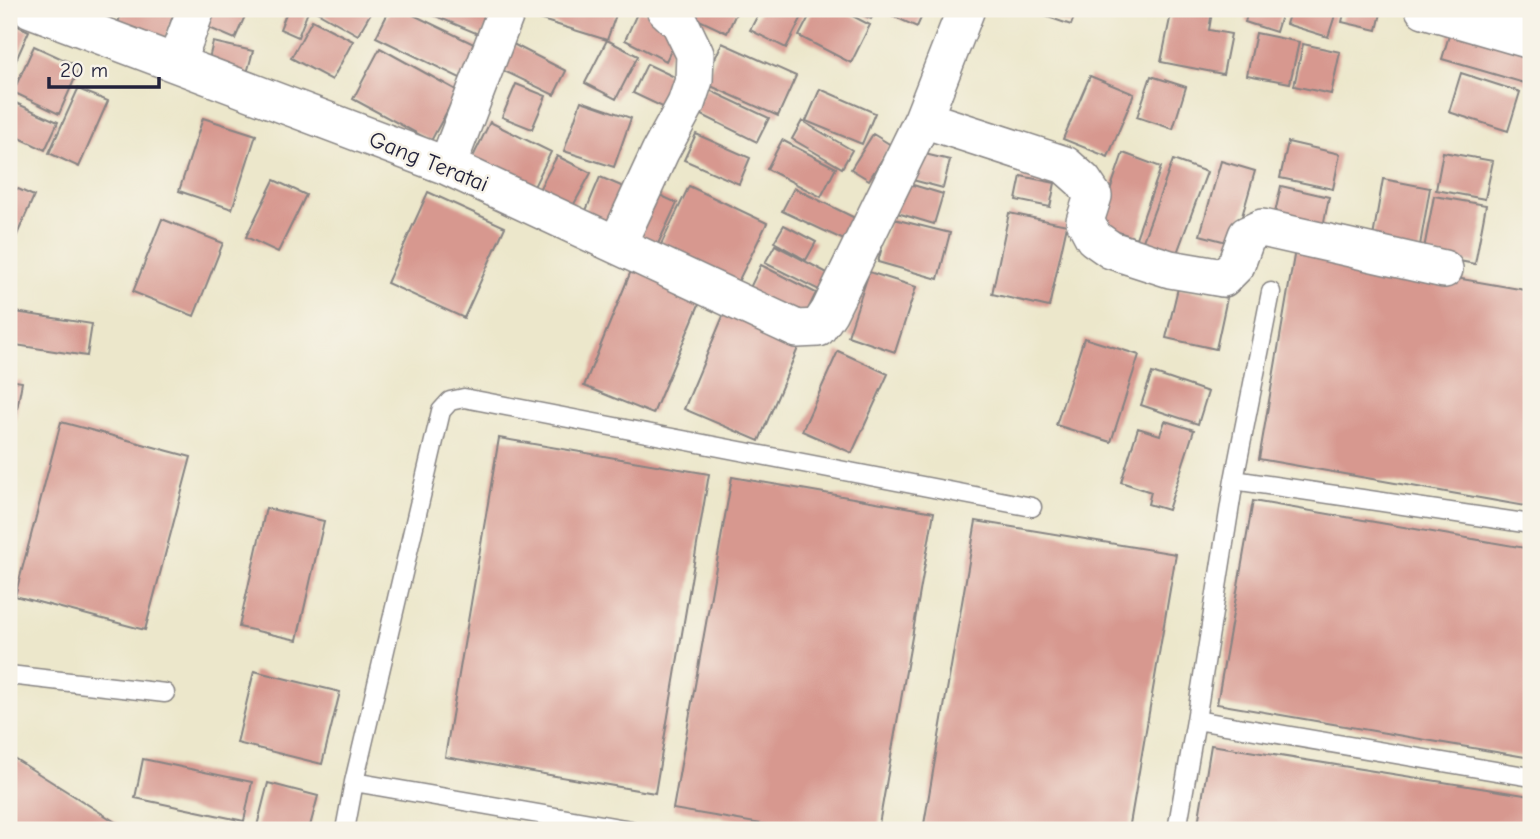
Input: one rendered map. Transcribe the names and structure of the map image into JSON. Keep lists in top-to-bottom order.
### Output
{
  "streets": {
    "street": ["Gang Teratai"]
  },
  "scale_bar": "20 m"
}
